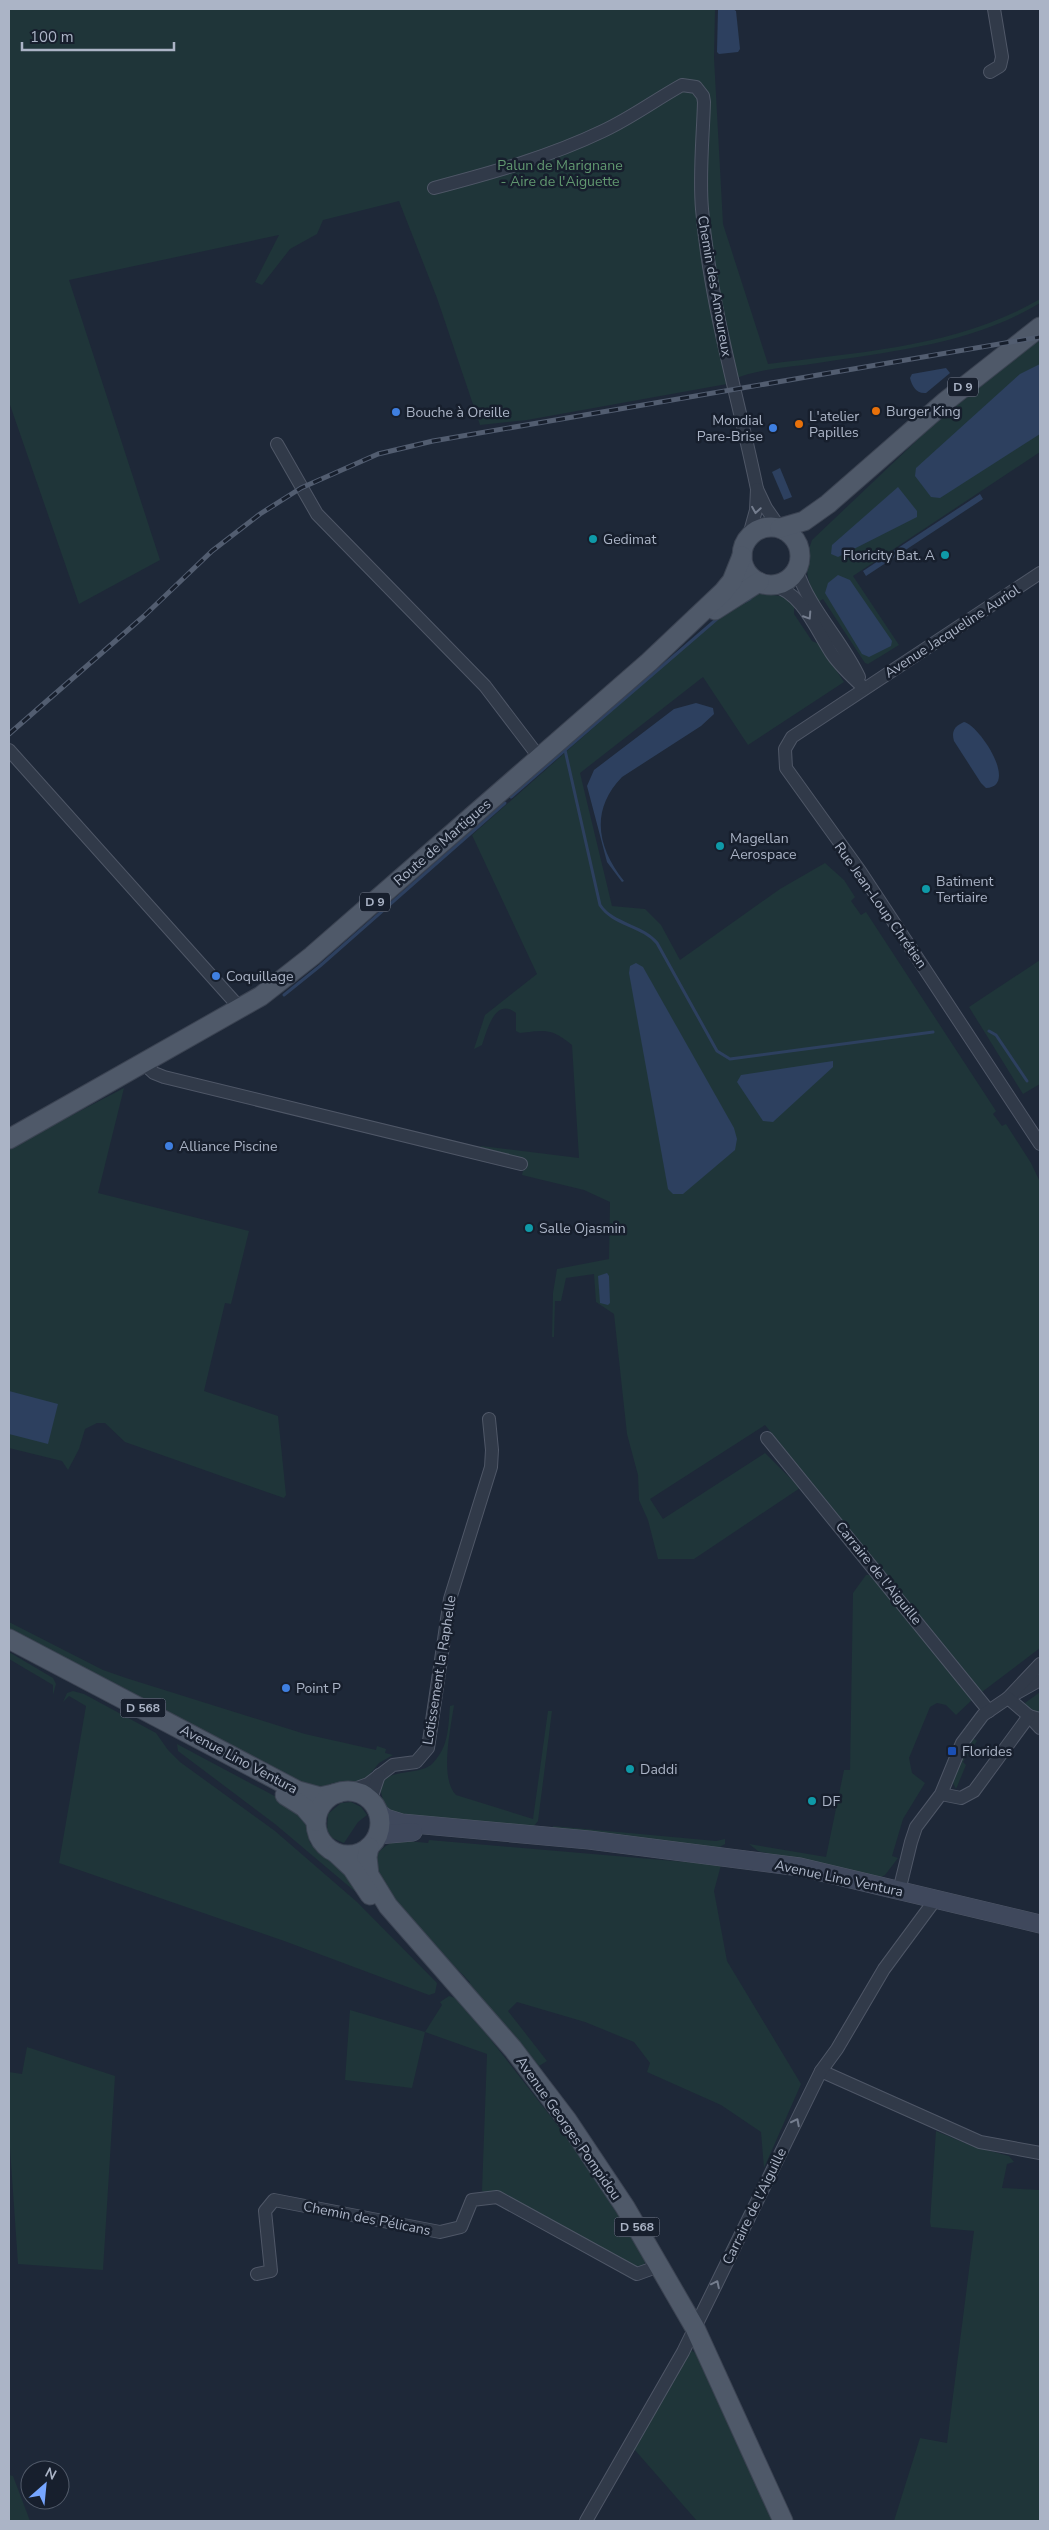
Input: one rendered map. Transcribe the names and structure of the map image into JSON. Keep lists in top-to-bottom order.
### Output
{
  "streets": {
    "main road": [
      "D 9",
      "Route de Martigues",
      "D 568",
      "Avenue Lino Ventura",
      "Avenue Georges Pompidou"
    ],
    "street": [
      "Chemin des Amoureux",
      "Avenue Jacqueline Auriol",
      "Rue Jean-Loup Chrétien",
      "Carraire de l'Aiguille",
      "Lotissement la Raphelle",
      "Chemin des Pélicans"
    ]
  },
  "crossings": [
    ["Chemin des Amoureux", "D 9"],
    ["Chemin des Amoureux", "Route de Martigues"],
    ["D 9", "Route de Martigues"],
    ["Avenue Jacqueline Auriol", "Rue Jean-Loup Chrétien"],
    ["Carraire de l'Aiguille", "Avenue Lino Ventura"],
    ["Carraire de l'Aiguille", "Avenue Georges Pompidou"],
    ["Lotissement la Raphelle", "Avenue Lino Ventura"],
    ["Lotissement la Raphelle", "Avenue Georges Pompidou"],
    ["Avenue Lino Ventura", "Avenue Georges Pompidou"],
    ["Avenue Georges Pompidou", "Chemin des Pélicans"]
  ],
  "parks": ["Palun de Marignane - Aire de l'Aiguette"],
  "places": {
    "other": [
      "Burger King",
      "Bouche à Oreille",
      "L'atelier Papilles",
      "Mondial Pare-Brise",
      "Gedimat",
      "Floricity Bat. A",
      "Magellan Aerospace",
      "Batiment Tertiaire",
      "Coquillage",
      "Alliance Piscine",
      "Salle Ojasmin",
      "Point P",
      "Daddi",
      "DF"
    ],
    "transit": ["Florides"]
  },
  "scale_bar": "100 m",
  "north": "top right"
}
